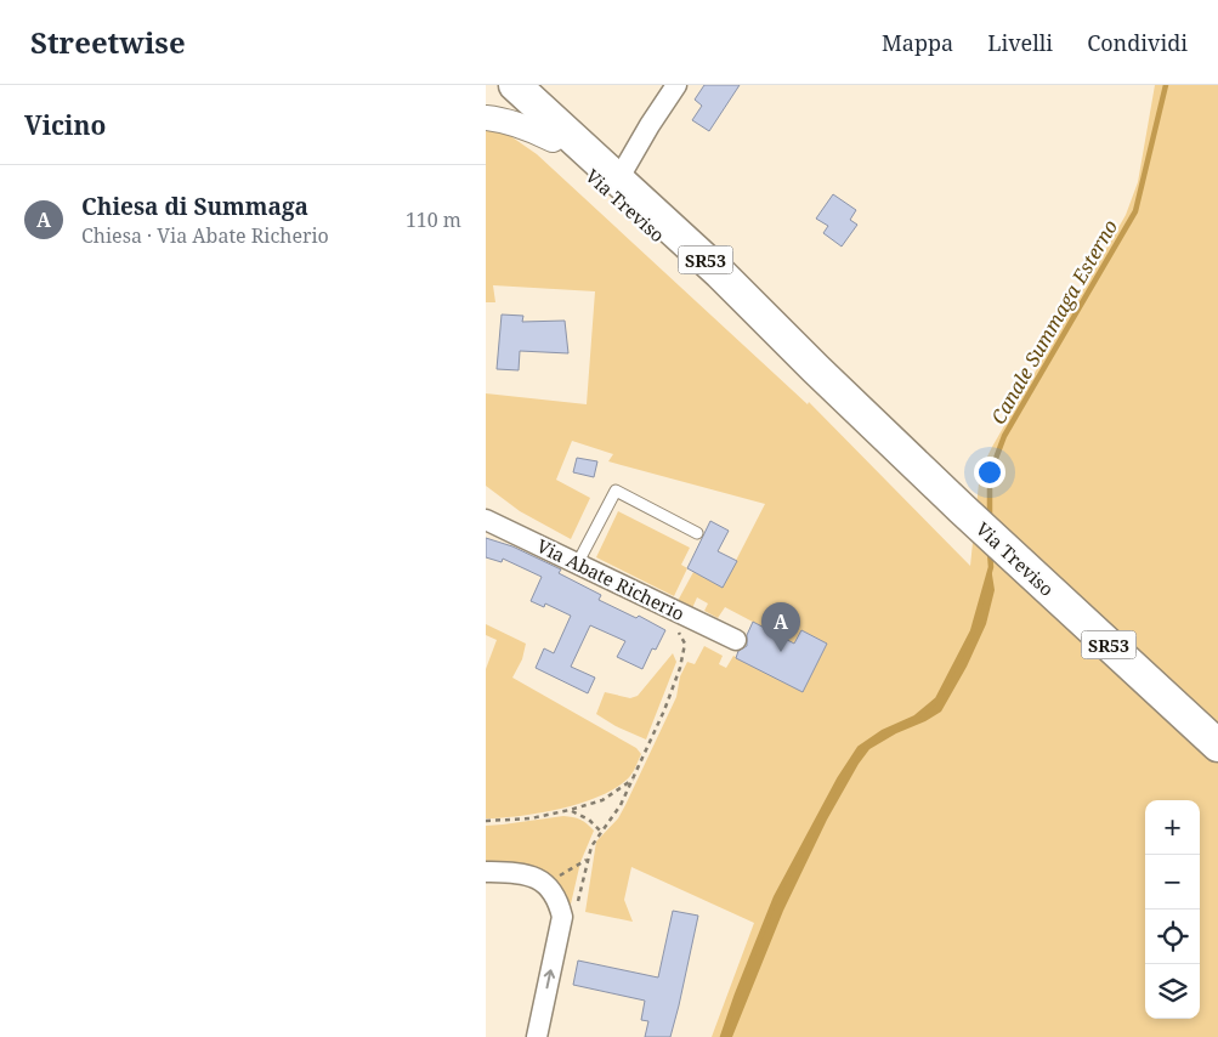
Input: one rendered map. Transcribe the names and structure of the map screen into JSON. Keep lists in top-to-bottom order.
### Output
{
  "streets": {
    "main road": ["Via Treviso", "SR53"],
    "street": ["Via Abate Richerio"]
  },
  "water": ["Canale Summaga Esterno"],
  "page": {
    "header": "Streetwise",
    "nav": ["Mappa", "Livelli", "Condividi"],
    "heading": "Vicino",
    "list": [
      {
        "mark": "A",
        "name": "Chiesa di Summaga",
        "note": "Chiesa · Via Abate Richerio",
        "value": "110 m"
      }
    ],
    "pins": "A",
    "map_buttons": ["+", "−"]
  }
}
